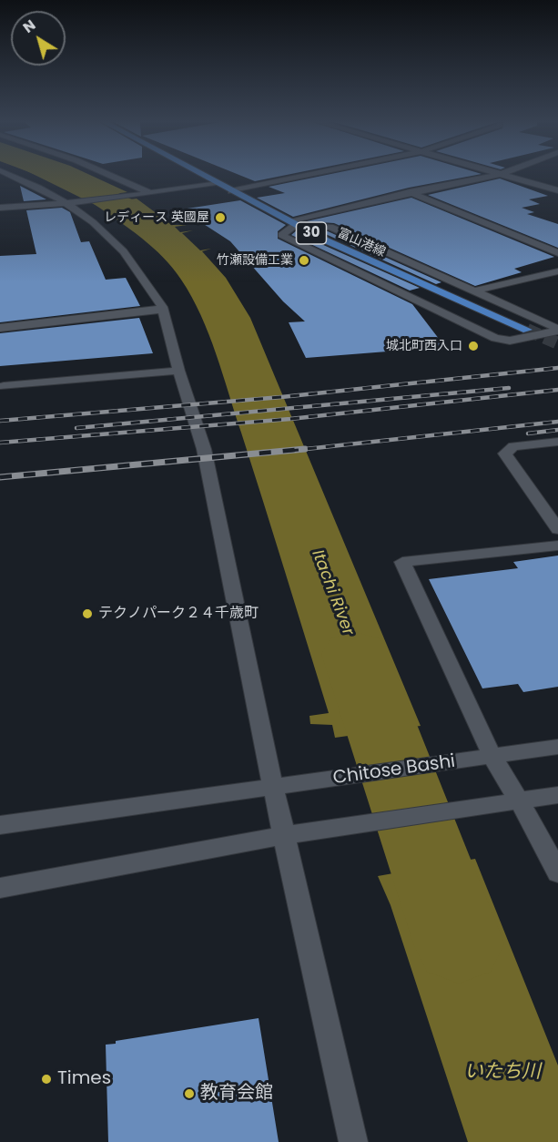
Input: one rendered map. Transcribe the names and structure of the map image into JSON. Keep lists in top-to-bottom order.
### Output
{
  "streets": {
    "main road": ["30", "富山港線"],
    "street": ["Chitose Bashi"]
  },
  "water": ["Itachi River", "いたち川"],
  "places": [
    "レディース 英國屋",
    "竹瀬設備工業",
    "城北町西入口",
    "テクノパーク２４千歳町",
    "Times",
    "教育会館"
  ],
  "north": "top left"
}
